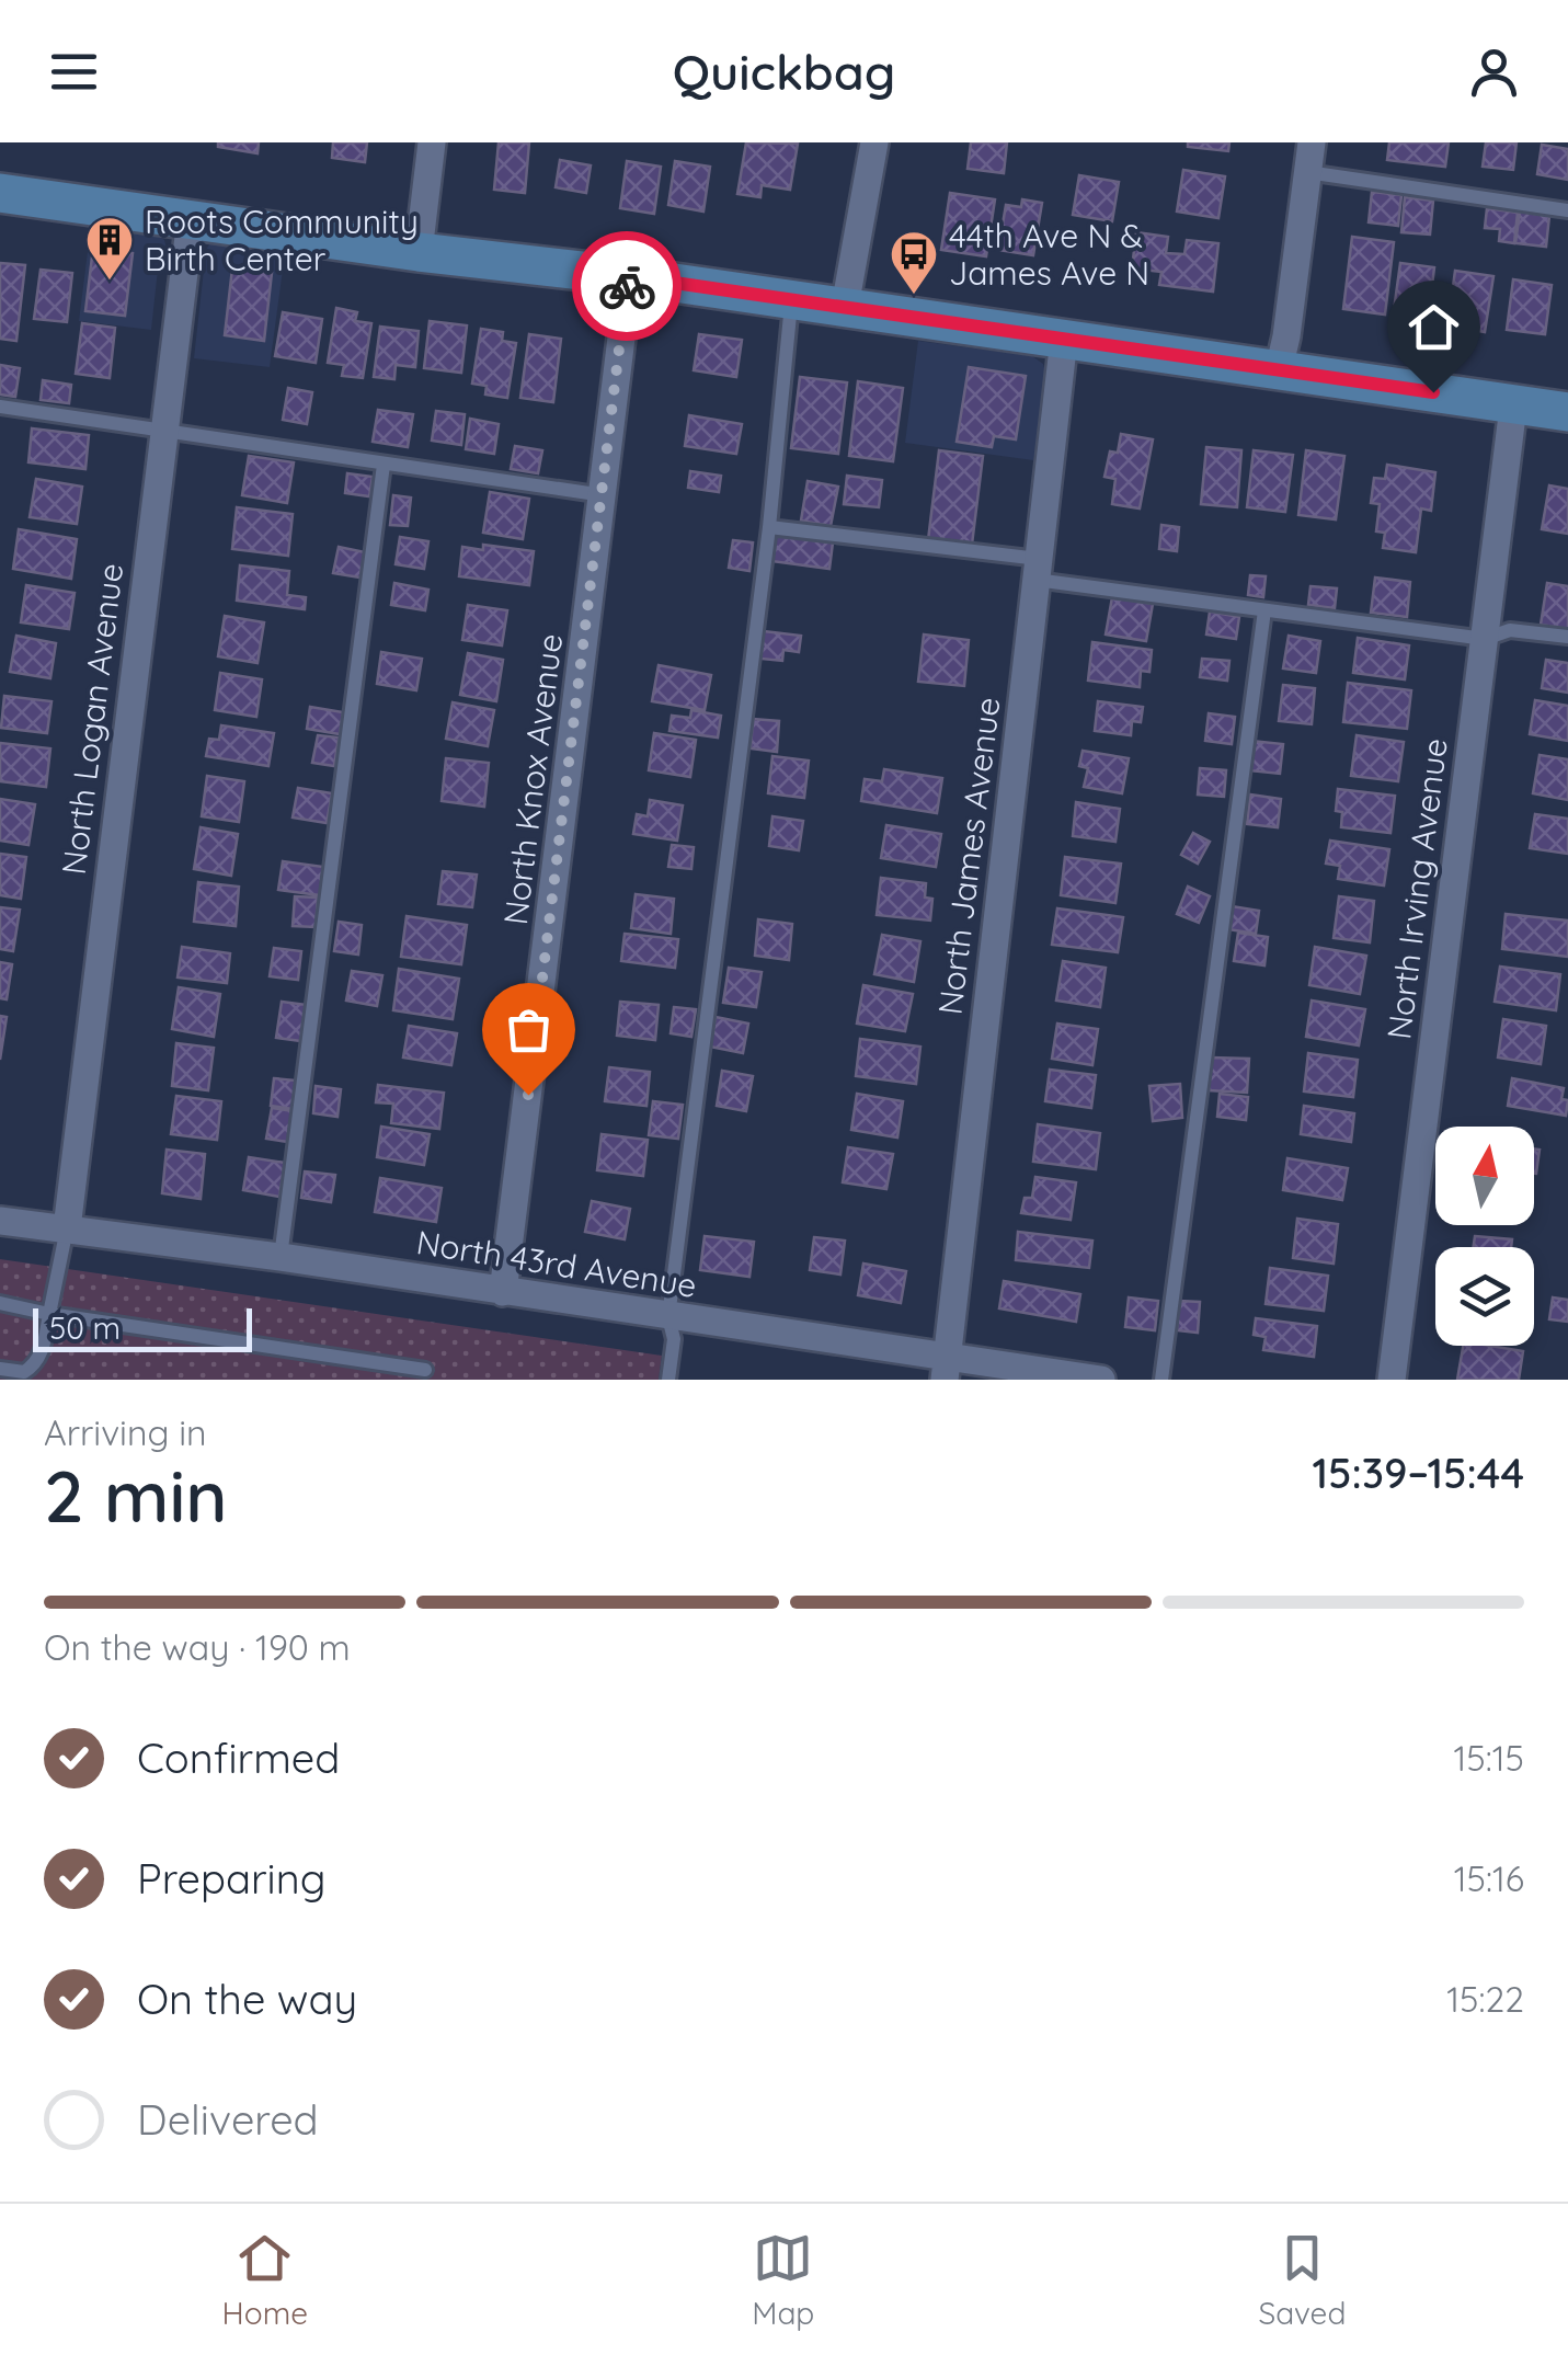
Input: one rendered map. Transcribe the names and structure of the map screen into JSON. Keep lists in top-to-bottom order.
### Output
{
  "streets": {
    "street": [
      "North Logan Avenue",
      "North Knox Avenue",
      "North James Avenue",
      "North Irving Avenue",
      "North 43rd Avenue"
    ]
  },
  "crossings": [
    ["North Logan Avenue", "North 43rd Avenue"],
    ["North Knox Avenue", "North 43rd Avenue"],
    ["North James Avenue", "North 43rd Avenue"]
  ],
  "places": {
    "building": ["Roots Community Birth Center"],
    "bus stop": ["44th Ave N & James Ave N"]
  },
  "scale_bar": "50 m",
  "north": "top",
  "page": {
    "header": "Quickbag",
    "scale": "50 m",
    "heading": ["2 min", "Arriving in", "15:39–15:44"],
    "bar": "On the way · 190 m",
    "list": [
      ["Confirmed", "15:15"],
      ["Preparing", "15:16"],
      ["On the way", "15:22"],
      "Delivered"
    ],
    "tabs": ["Home", "Map", "Saved"]
  }
}
